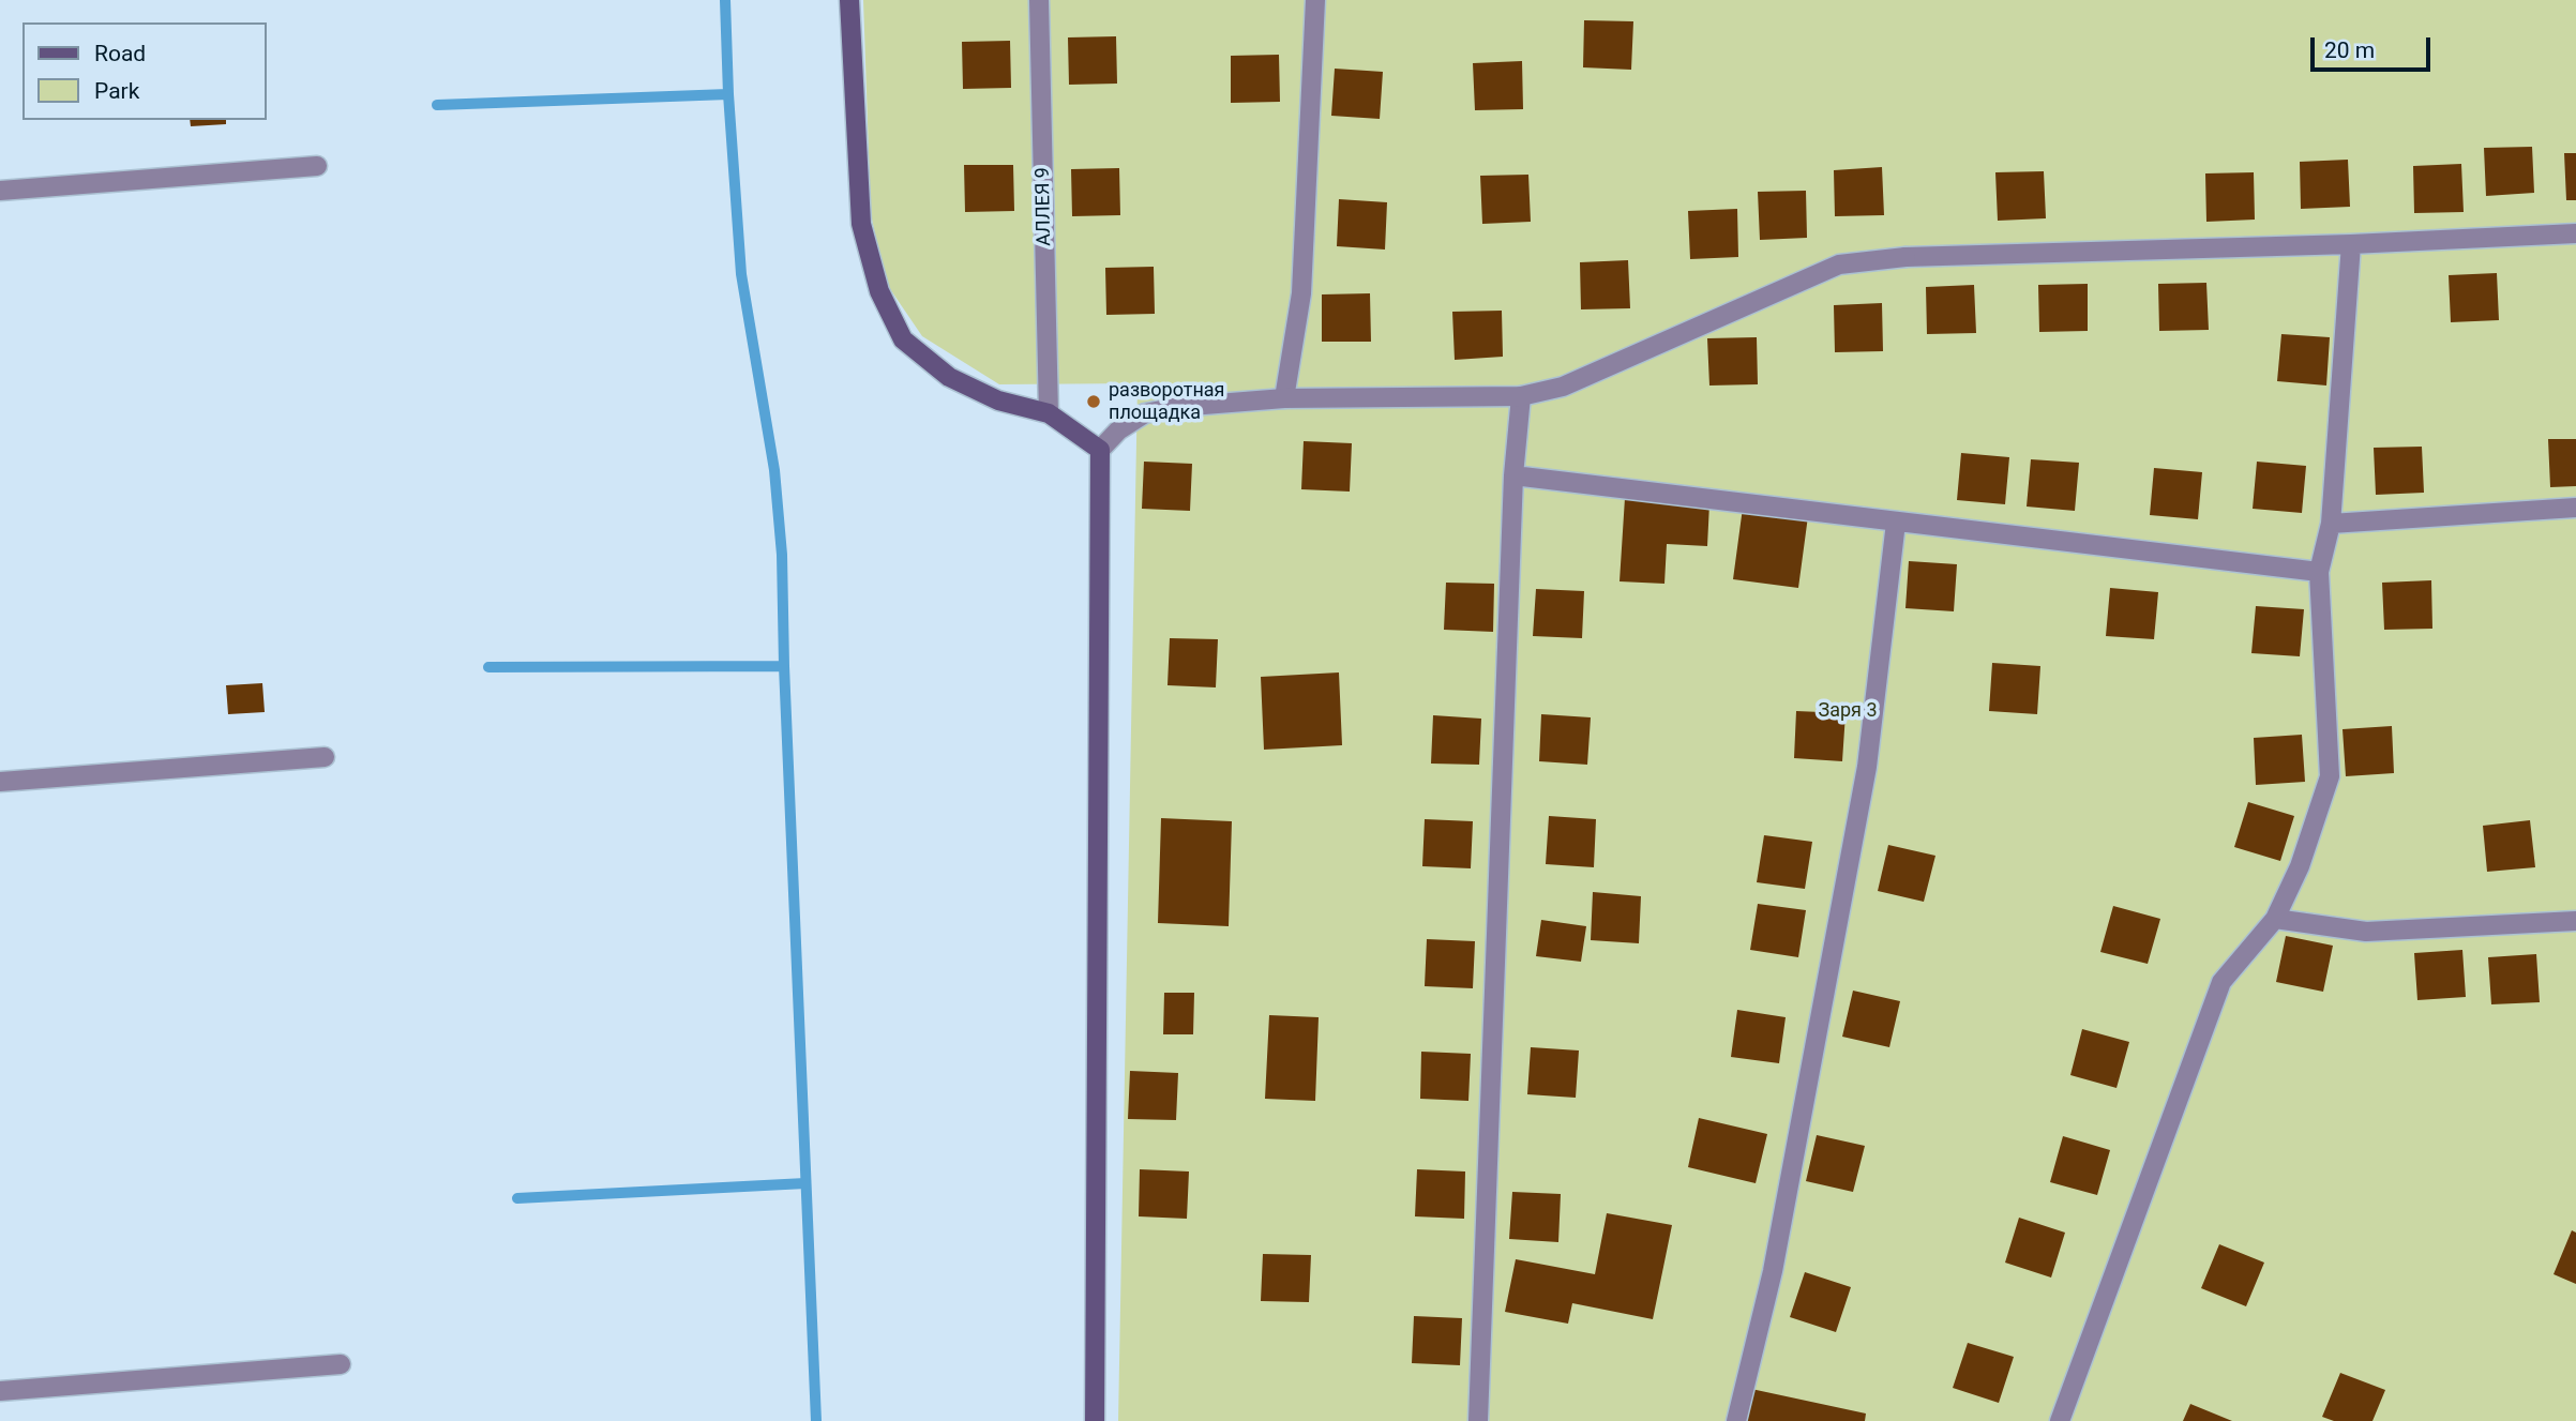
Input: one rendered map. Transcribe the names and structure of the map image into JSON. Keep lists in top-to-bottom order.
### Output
{
  "streets": {
    "street": ["АЛЛЕЯ 9"]
  },
  "parks": ["Заря 3"],
  "places": ["разворотная площадка"],
  "legend": ["Road", "Park"],
  "scale_bar": "20 m"
}
